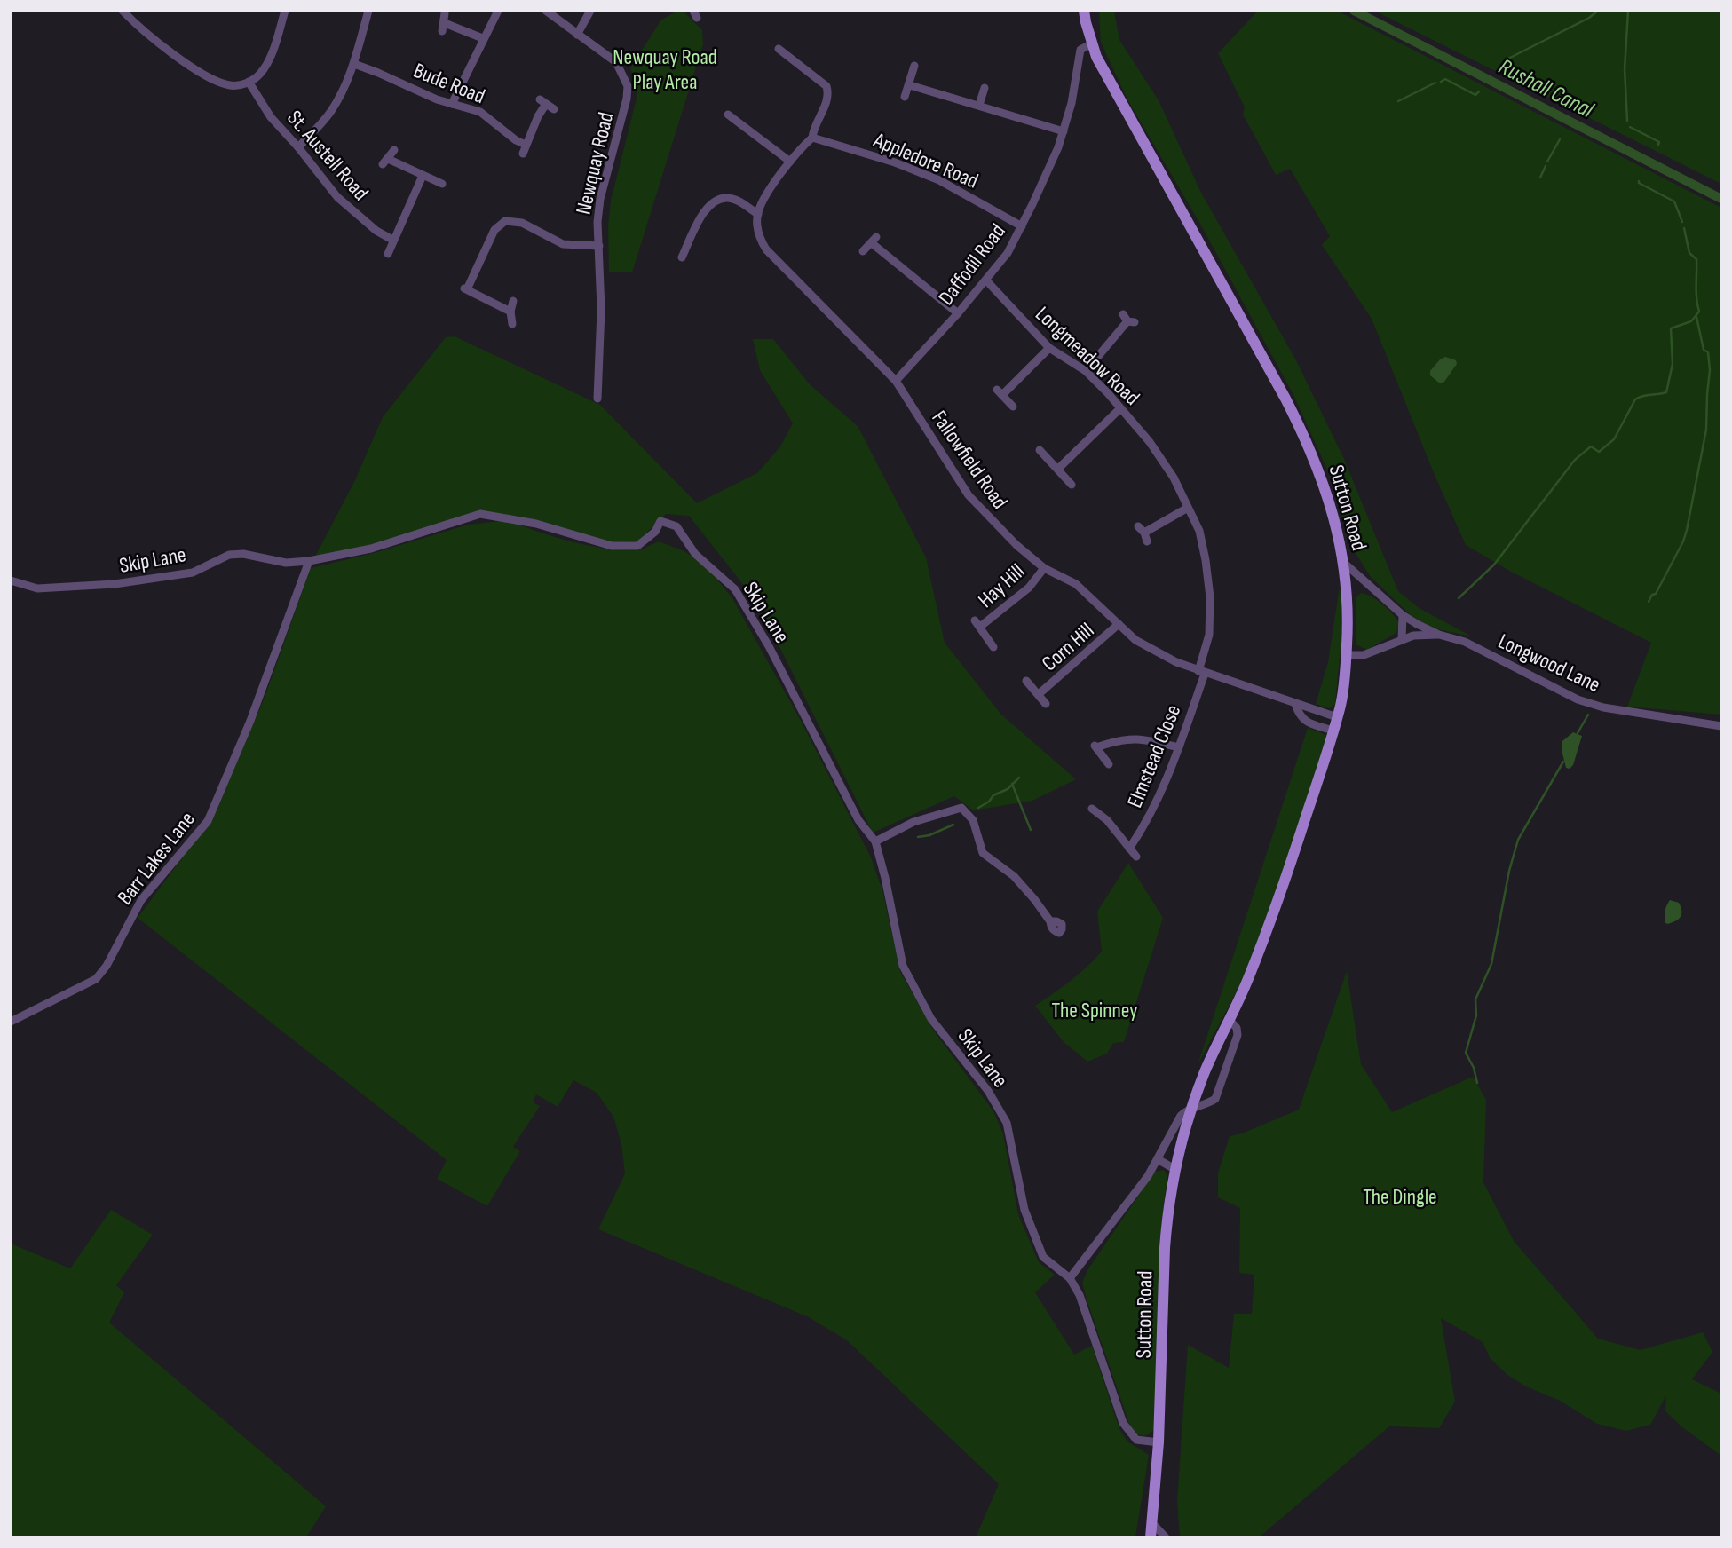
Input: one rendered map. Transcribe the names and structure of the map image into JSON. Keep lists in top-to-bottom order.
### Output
{
  "streets": {
    "main road": ["Sutton Road"],
    "street": [
      "Bude Road",
      "St. Austell Road",
      "Appledore Road",
      "Newquay Road",
      "Daffodil Road",
      "Longmeadow Road",
      "Fallowfield Road",
      "Skip Lane",
      "Hay Hill",
      "Corn Hill",
      "Longwood Lane",
      "Elmstead Close",
      "Barr Lakes Lane"
    ]
  },
  "crossings": [
    ["Appledore Road", "Daffodil Road"],
    ["Daffodil Road", "Longmeadow Road"],
    ["Daffodil Road", "Fallowfield Road"],
    ["Daffodil Road", "Sutton Road"],
    ["Longmeadow Road", "Fallowfield Road"],
    ["Longmeadow Road", "Elmstead Close"],
    ["Fallowfield Road", "Sutton Road"],
    ["Fallowfield Road", "Hay Hill"],
    ["Fallowfield Road", "Corn Hill"],
    ["Fallowfield Road", "Elmstead Close"],
    ["Sutton Road", "Skip Lane"],
    ["Sutton Road", "Longwood Lane"],
    ["Skip Lane", "Barr Lakes Lane"]
  ],
  "water": ["Rushall Canal"],
  "parks": ["Newquay Road Play Area", "The Spinney", "The Dingle"]
}
